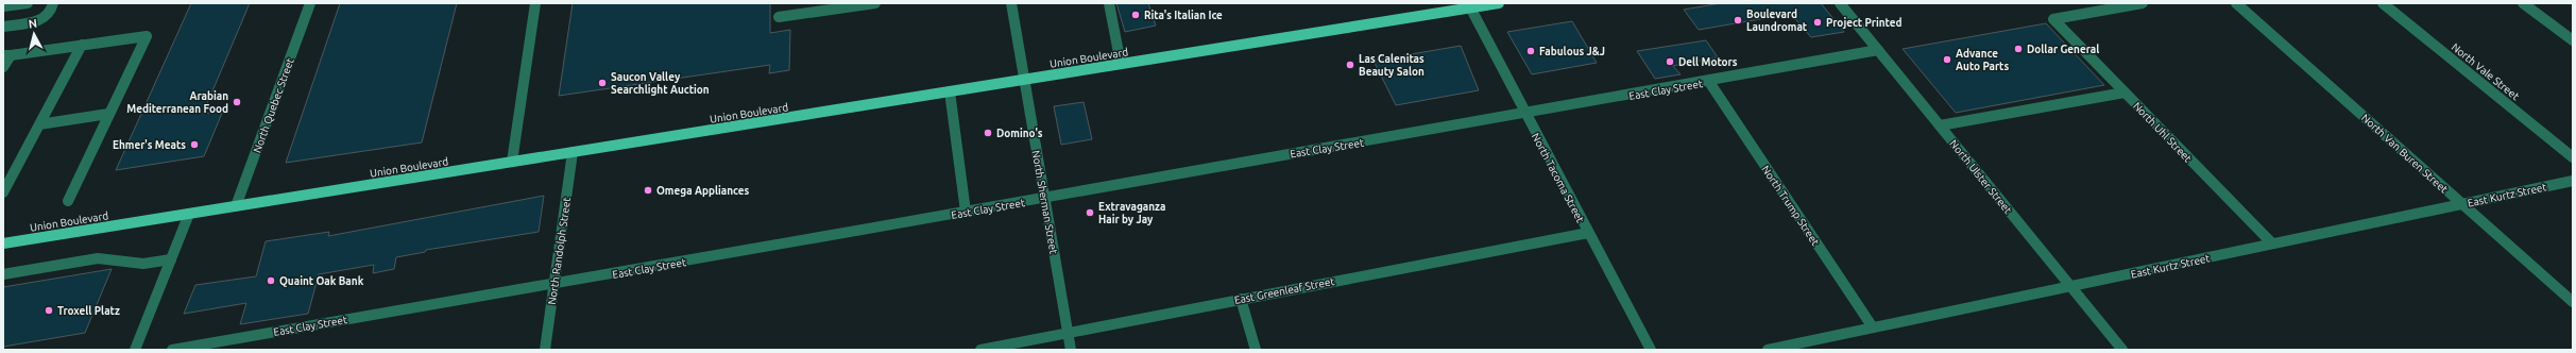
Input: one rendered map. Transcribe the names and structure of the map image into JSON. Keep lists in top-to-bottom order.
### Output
{
  "streets": {
    "main road": ["Union Boulevard"],
    "street": [
      "North Vale Street",
      "East Clay Street",
      "North Quebec Street",
      "North Uhl Street",
      "North Van Buren Street",
      "North Ulster Street",
      "North Tacoma Street",
      "East Kurtz Street",
      "North Sherman Street",
      "North Trump Street",
      "North Randolph Street",
      "East Greenleaf Street"
    ]
  },
  "crossings": [
    ["Union Boulevard", "North Quebec Street"],
    ["Union Boulevard", "North Tacoma Street"],
    ["Union Boulevard", "North Sherman Street"],
    ["Union Boulevard", "North Randolph Street"],
    ["East Clay Street", "North Ulster Street"],
    ["East Clay Street", "North Tacoma Street"],
    ["East Clay Street", "North Sherman Street"],
    ["East Clay Street", "North Trump Street"],
    ["East Clay Street", "North Randolph Street"],
    ["North Uhl Street", "East Kurtz Street"],
    ["North Van Buren Street", "East Kurtz Street"],
    ["North Ulster Street", "East Kurtz Street"],
    ["North Tacoma Street", "East Greenleaf Street"],
    ["East Kurtz Street", "North Trump Street"],
    ["North Sherman Street", "East Greenleaf Street"]
  ],
  "places": [
    "Rita's Italian Ice",
    "Boulevard Laundromat",
    "Project Printed",
    "Dollar General",
    "Fabulous J&J",
    "Advance Auto Parts",
    "Dell Motors",
    "Las Calenitas Beauty Salon",
    "Saucon Valley Searchlight Auction",
    "Arabian Mediterranean Food",
    "Domino's",
    "Ehmer's Meats",
    "Omega Appliances",
    "Extravaganza Hair by Jay",
    "Quaint Oak Bank",
    "Troxell Platz"
  ],
  "north": "top"
}
